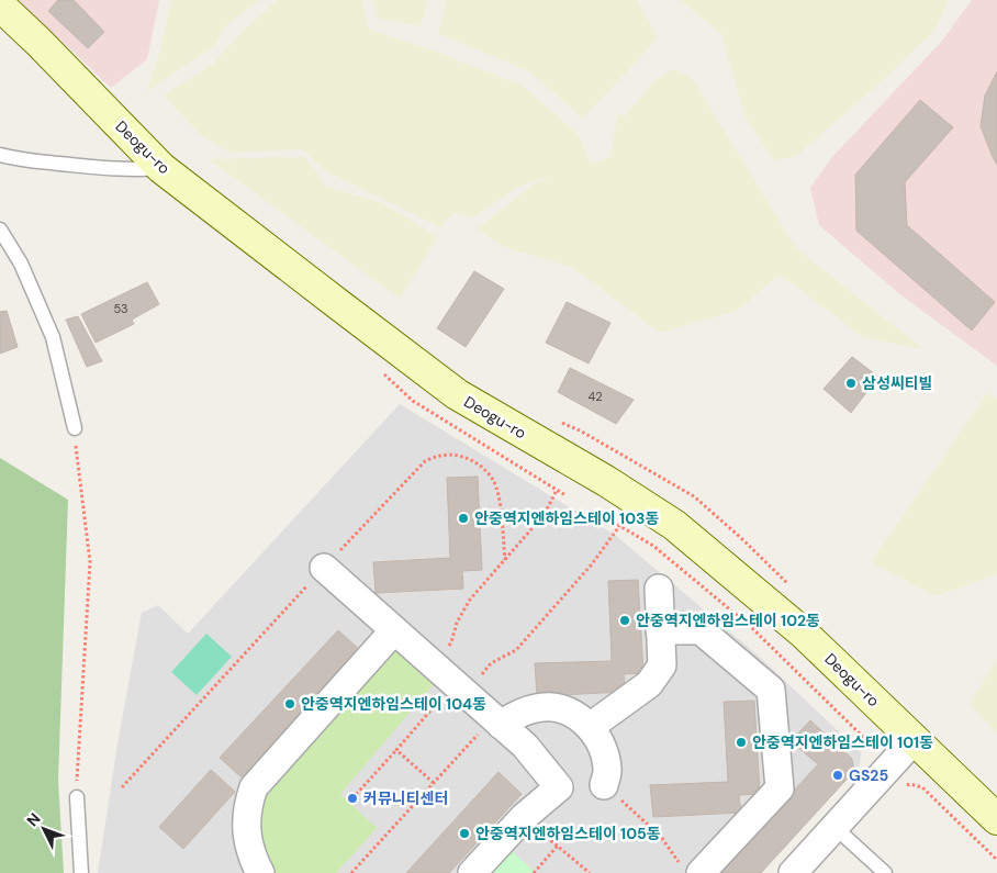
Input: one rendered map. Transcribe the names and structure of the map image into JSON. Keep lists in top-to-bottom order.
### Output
{
  "streets": {
    "street": ["Deogu-ro"]
  },
  "places": [
    "삼성씨티빌",
    "안중역지엔하임스테이 103동",
    "안중역지엔하임스테이 102동",
    "안중역지엔하임스테이 104동",
    "안중역지엔하임스테이 101동",
    "GS25",
    "커뮤니티센터",
    "안중역지엔하임스테이 105동"
  ],
  "house_numbers": ["53", "42"],
  "north": "top left"
}
